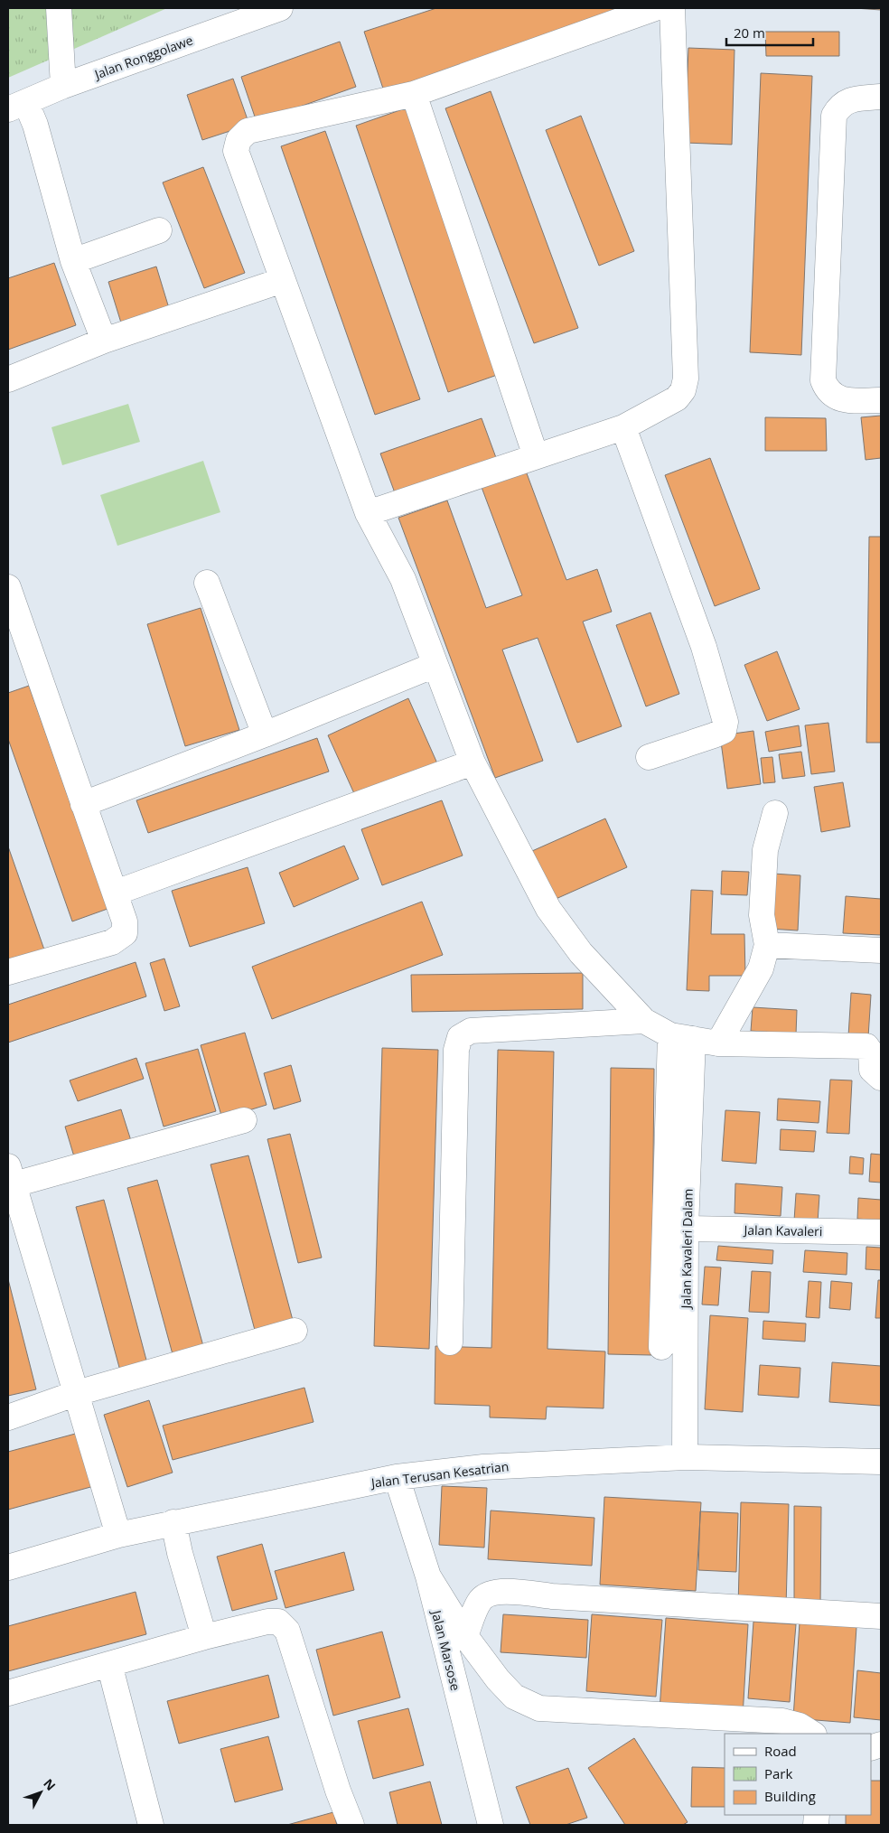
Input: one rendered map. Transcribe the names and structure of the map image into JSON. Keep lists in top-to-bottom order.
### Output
{
  "streets": {
    "street": [
      "Jalan Ronggolawe",
      "Jalan Kavaleri",
      "Jalan Kavaleri Dalam",
      "Jalan Terusan Kesatrian",
      "Jalan Marsose"
    ]
  },
  "crossings": [
    ["Jalan Kavaleri", "Jalan Kavaleri Dalam"],
    ["Jalan Kavaleri Dalam", "Jalan Terusan Kesatrian"],
    ["Jalan Terusan Kesatrian", "Jalan Marsose"]
  ],
  "legend": ["Road", "Park", "Building"],
  "scale_bar": "20 m",
  "north": "top right"
}
